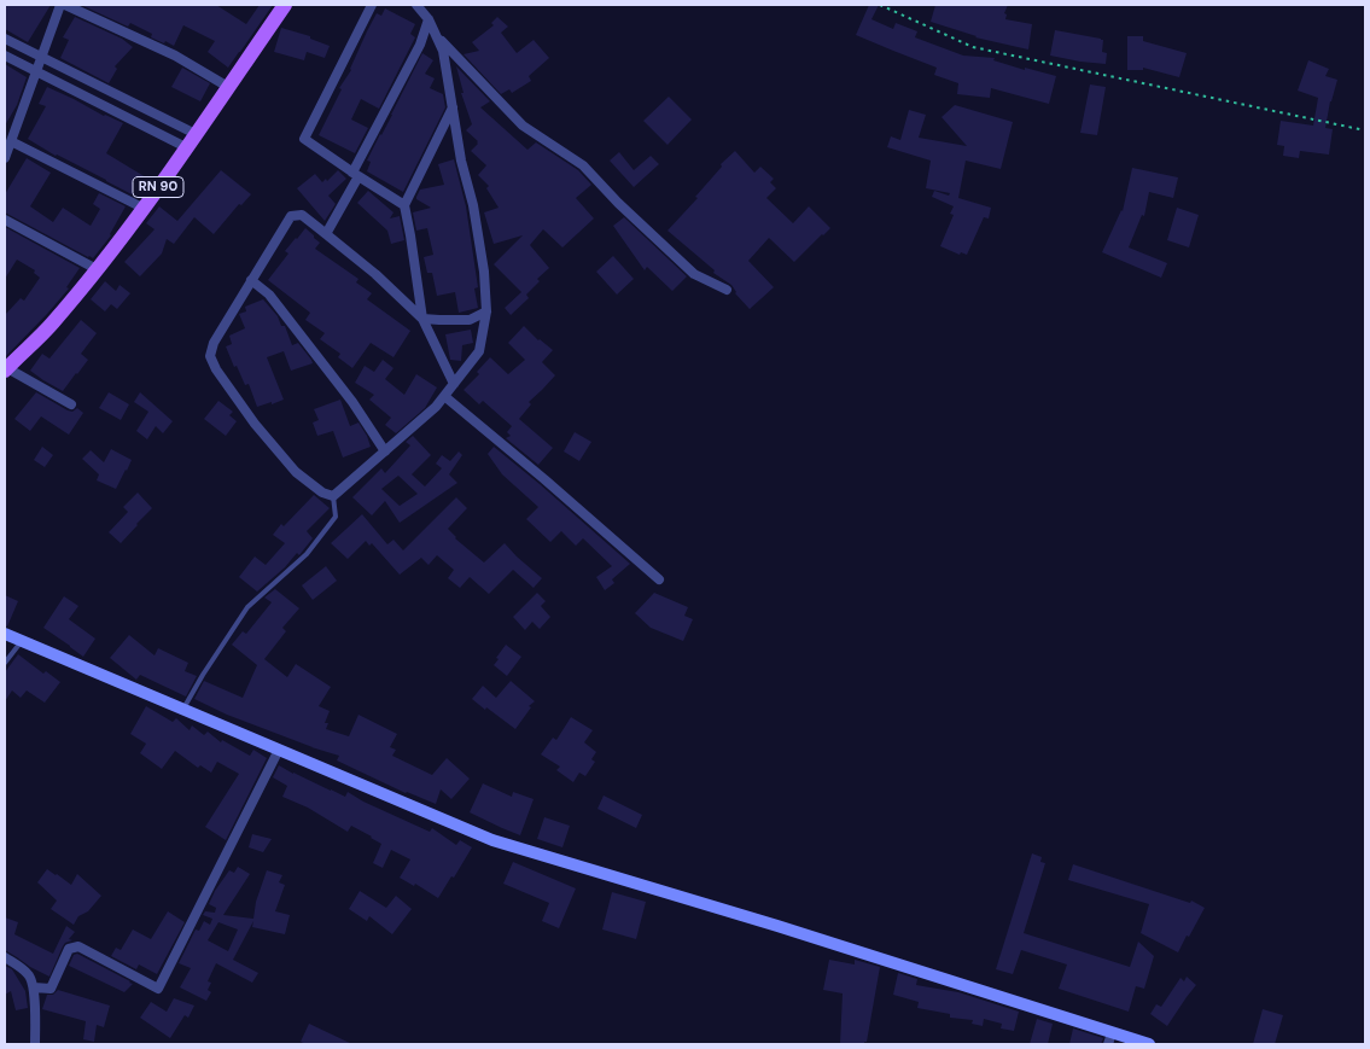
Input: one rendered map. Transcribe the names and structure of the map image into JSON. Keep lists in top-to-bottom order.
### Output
{
  "streets": {
    "main road": ["RN 90"]
  }
}
